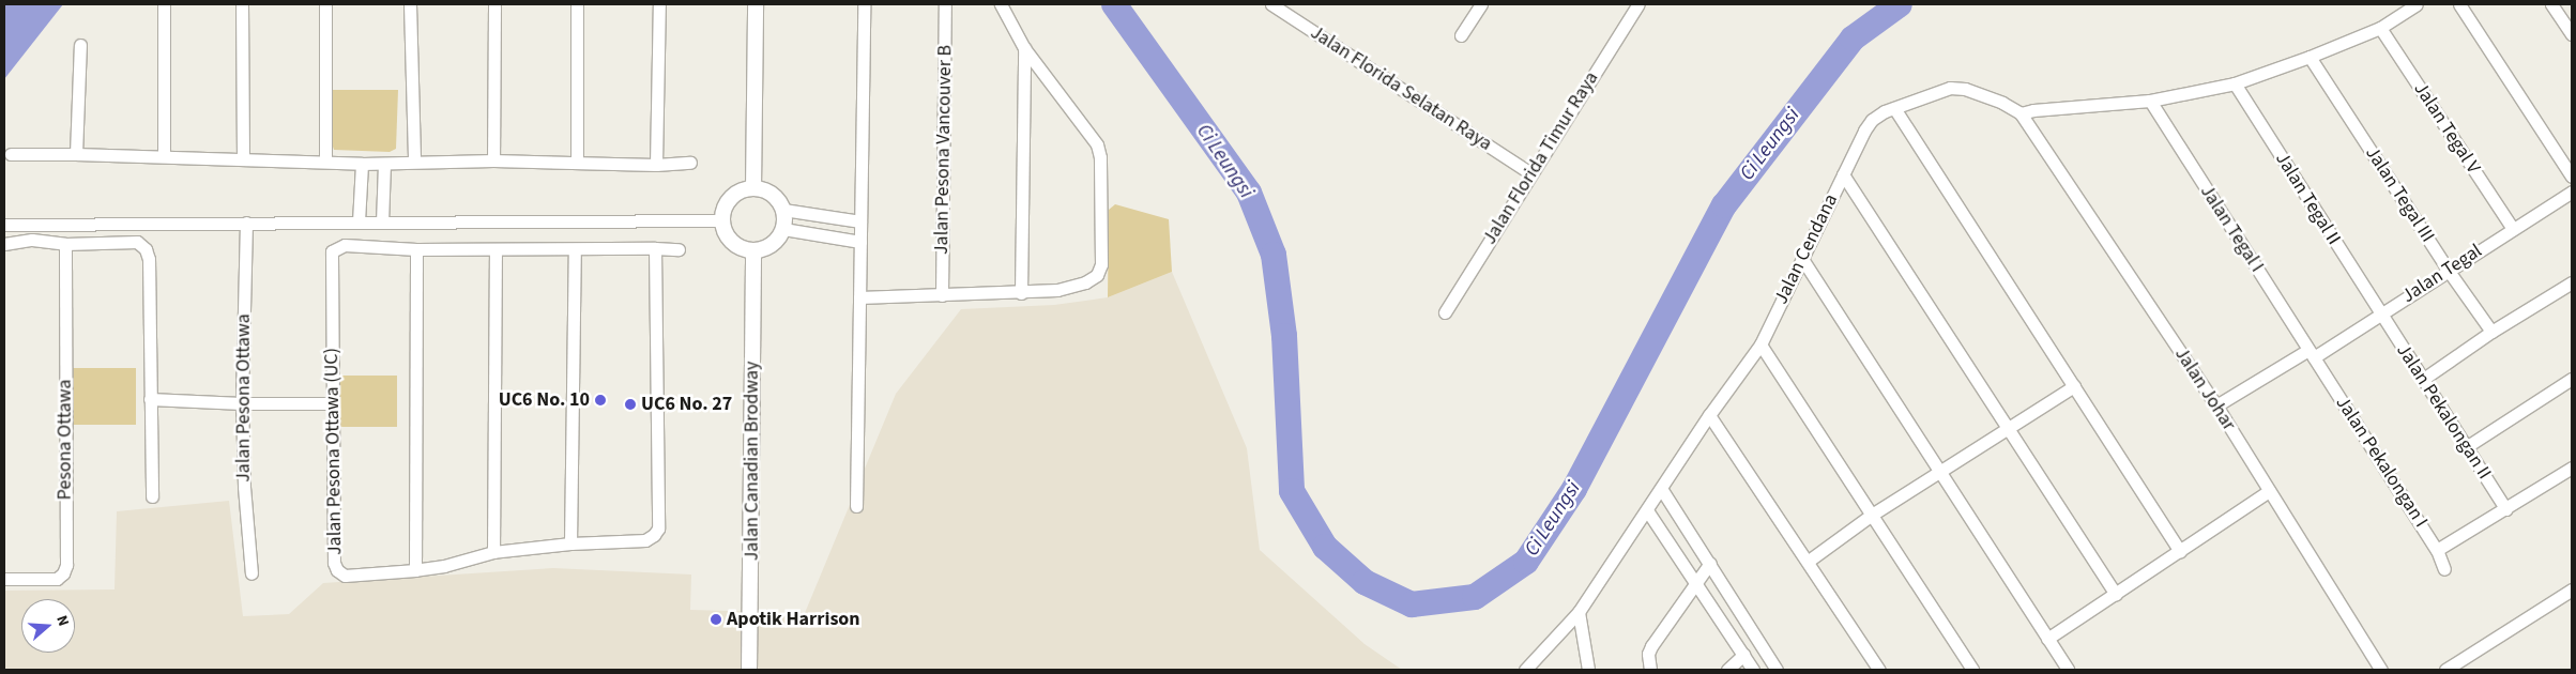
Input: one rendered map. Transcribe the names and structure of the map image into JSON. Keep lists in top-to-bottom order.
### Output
{
  "streets": {
    "street": [
      "Jalan Florida Selatan Raya",
      "Jalan Tegal V",
      "Jalan Pesona Vancouver B",
      "Jalan Florida Timur Raya",
      "Jalan Tegal III",
      "Jalan Tegal II",
      "Jalan Tegal I",
      "Jalan Cendana",
      "Jalan Tegal",
      "Jalan Johar",
      "Jalan Pesona Ottawa",
      "Jalan Pekalongan II",
      "Pesona Ottawa",
      "Jalan Pesona Ottawa (UC)",
      "Jalan Canadian Brodway",
      "Jalan Pekalongan I"
    ]
  },
  "crossings": [
    ["Jalan Florida Selatan Raya", "Jalan Florida Timur Raya"],
    ["Jalan Tegal V", "Jalan Tegal"],
    ["Jalan Tegal III", "Jalan Tegal"],
    ["Jalan Tegal II", "Jalan Tegal"],
    ["Jalan Tegal II", "Jalan Pekalongan II"],
    ["Jalan Tegal I", "Jalan Tegal"],
    ["Jalan Tegal I", "Jalan Pekalongan I"],
    ["Jalan Cendana", "Jalan Johar"],
    ["Jalan Tegal", "Jalan Johar"],
    ["Jalan Tegal", "Jalan Pekalongan II"],
    ["Jalan Tegal", "Jalan Pekalongan I"]
  ],
  "water": ["Ci Leungsi"],
  "places": ["UC6 No. 10", "UC6 No. 27", "Apotik Harrison"],
  "north": "right"
}
